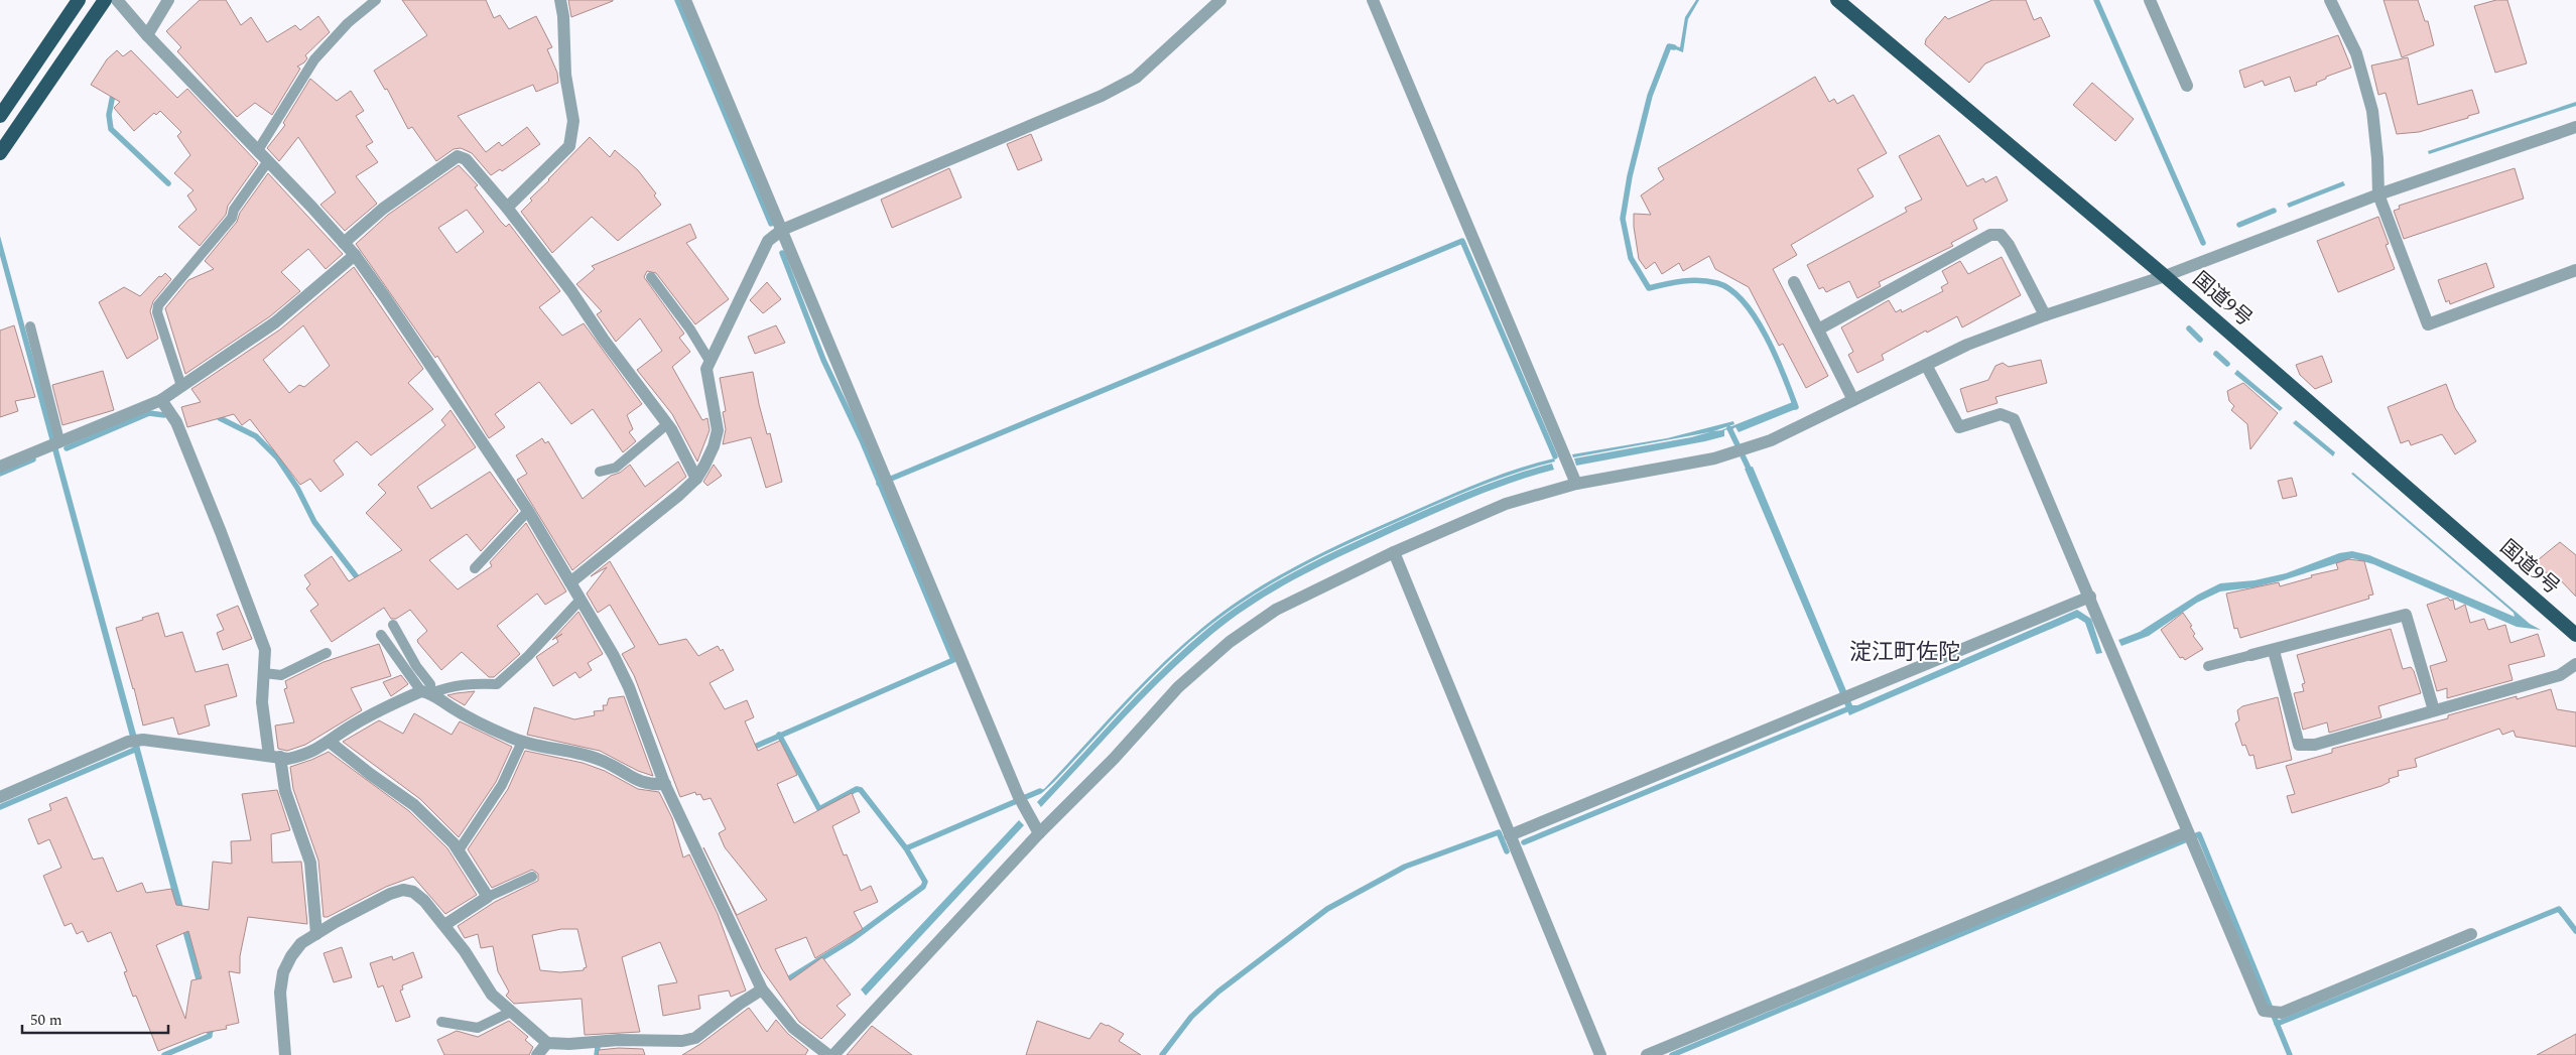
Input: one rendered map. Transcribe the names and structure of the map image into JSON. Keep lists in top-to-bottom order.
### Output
{
  "streets": {
    "highway": ["国道9号"]
  },
  "districts": ["淀江町佐陀"],
  "scale_bar": "50 m"
}
